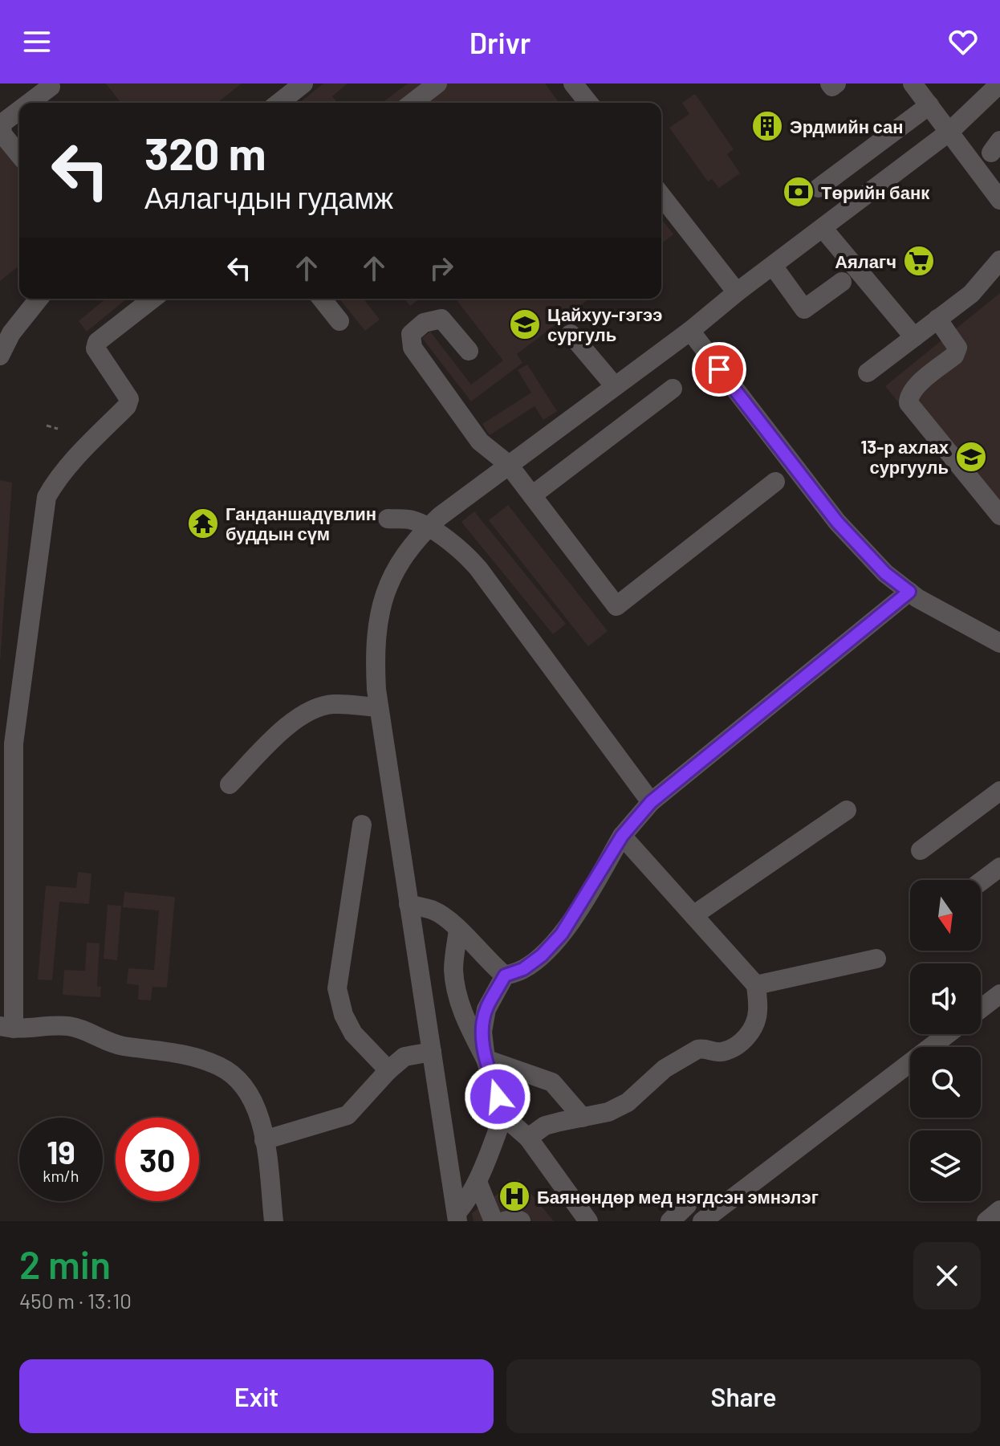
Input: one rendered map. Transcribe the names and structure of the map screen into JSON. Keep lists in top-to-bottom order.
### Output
{
  "places": {
    "building": ["Эрдмийн сан"],
    "bank": ["Төрийн банк"],
    "supermarket": ["Аялагч"],
    "school or university": ["Цайхуу-гэгээ сургуль", "13-р ахлах сургууль"],
    "temple": ["Ганданшадүвлин буддын сүм"],
    "hospital": ["Баянөндөр мед нэгдсэн эмнэлэг"]
  },
  "north": "bottom",
  "page": {
    "header": "Drivr",
    "turn": ["320 m", "Аялагчдын гудамж"],
    "speed": "19 km/h",
    "limit": "30",
    "heading": ["2 min", "450 m · 13:10"],
    "buttons": ["Exit", "Share"]
  }
}
